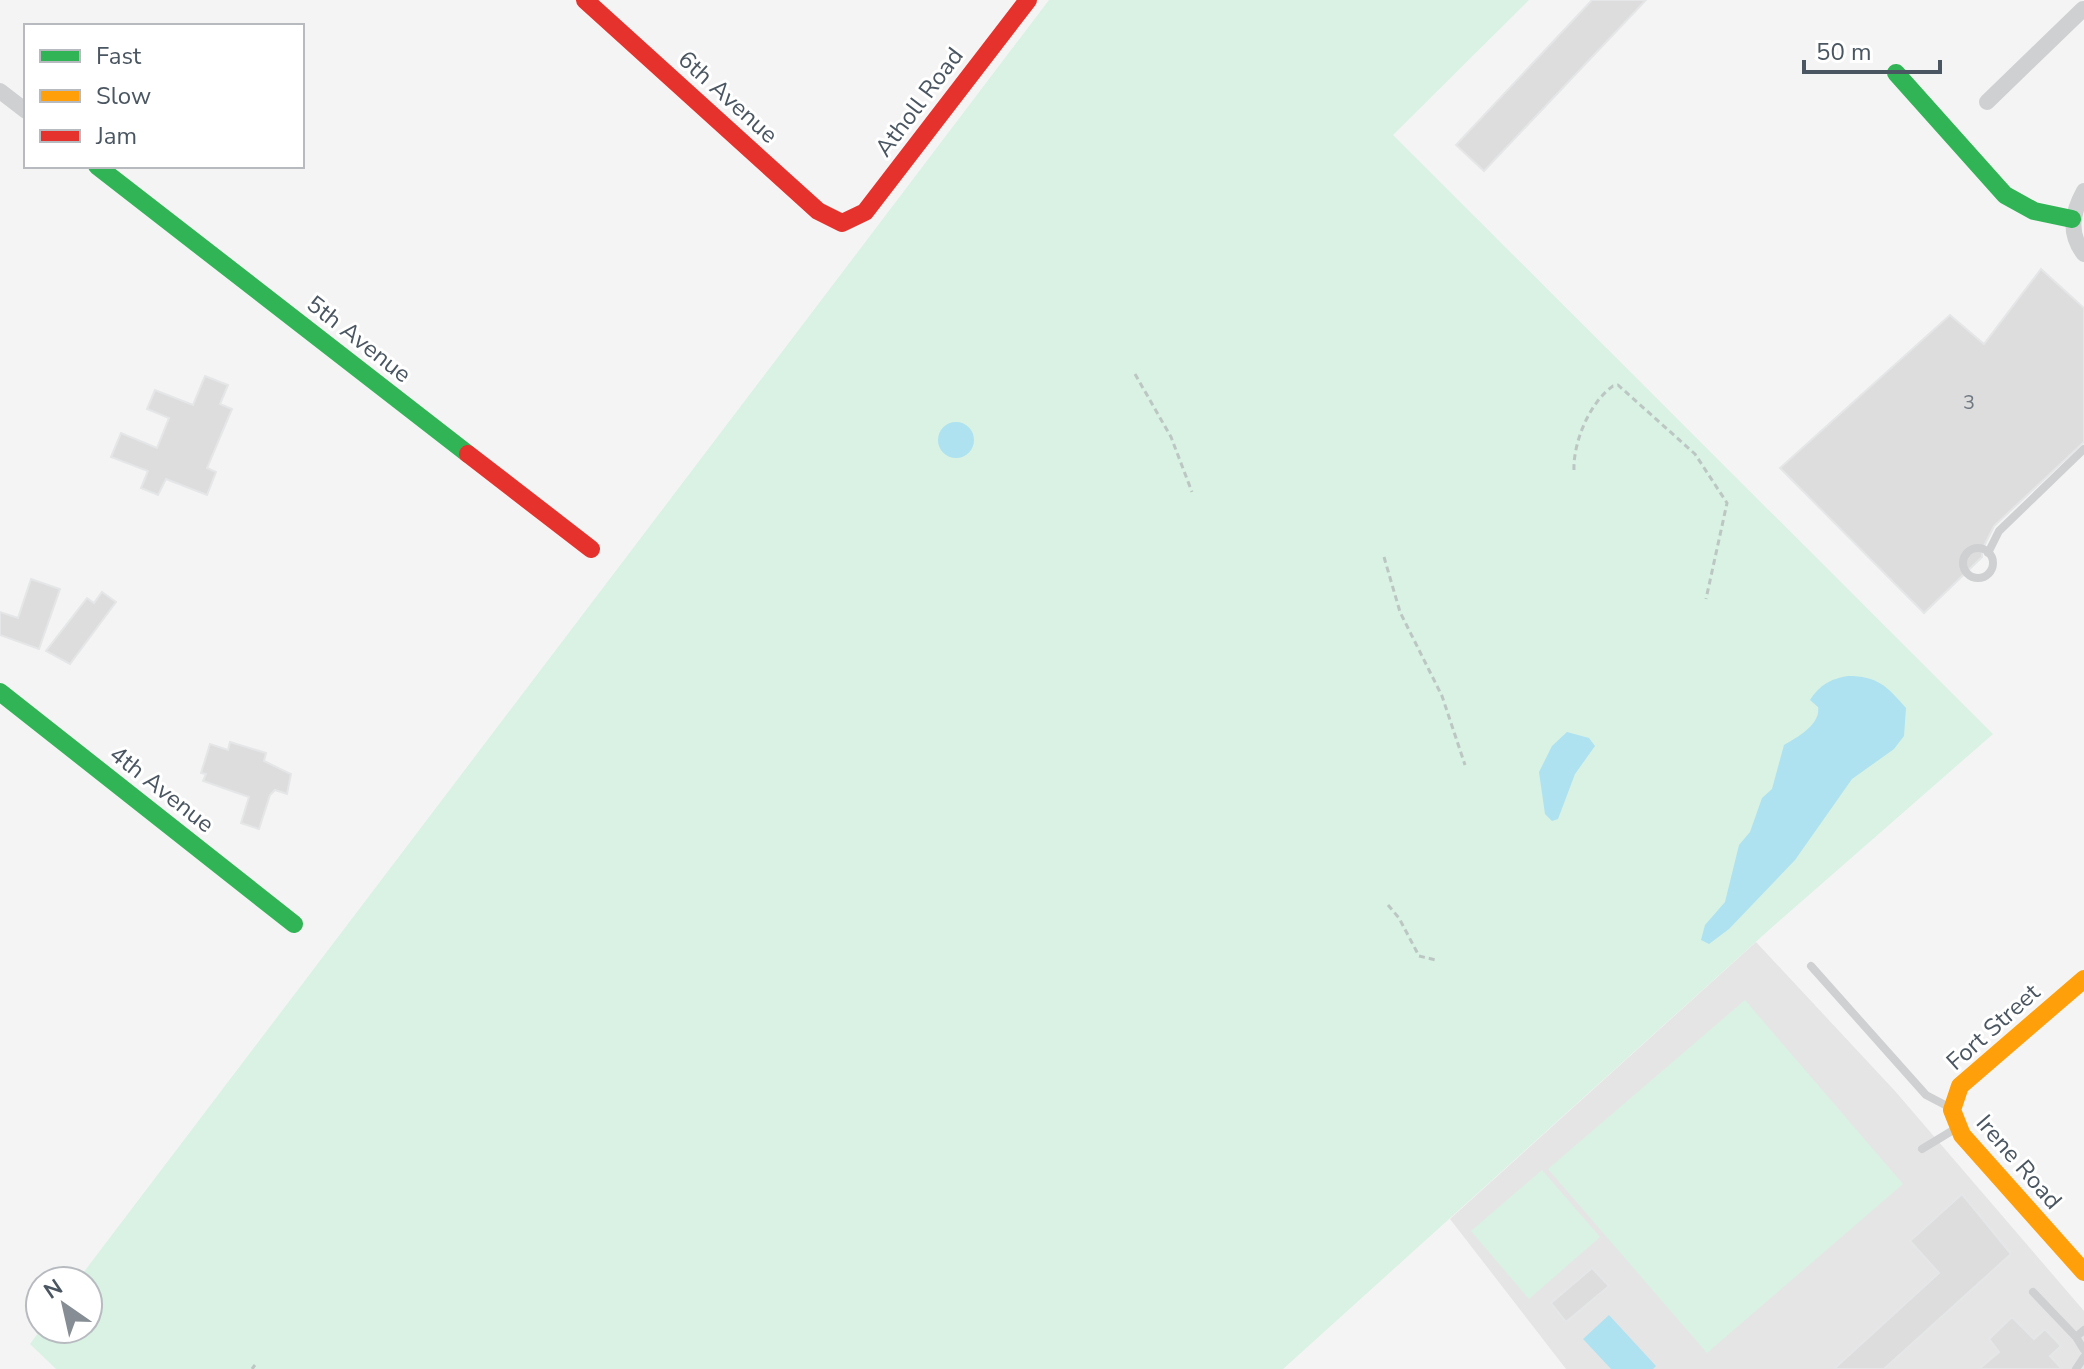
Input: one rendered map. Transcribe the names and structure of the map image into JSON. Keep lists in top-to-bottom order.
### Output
{
  "streets": {
    "street": [
      "6th Avenue",
      "Atholl Road",
      "5th Avenue",
      "4th Avenue",
      "Fort Street",
      "Irene Road"
    ]
  },
  "crossings": [
    ["6th Avenue", "Atholl Road"],
    ["Fort Street", "Irene Road"]
  ],
  "house_numbers": ["3"],
  "legend": ["Fast", "Slow", "Jam"],
  "scale_bar": "50 m",
  "north": "top left"
}
